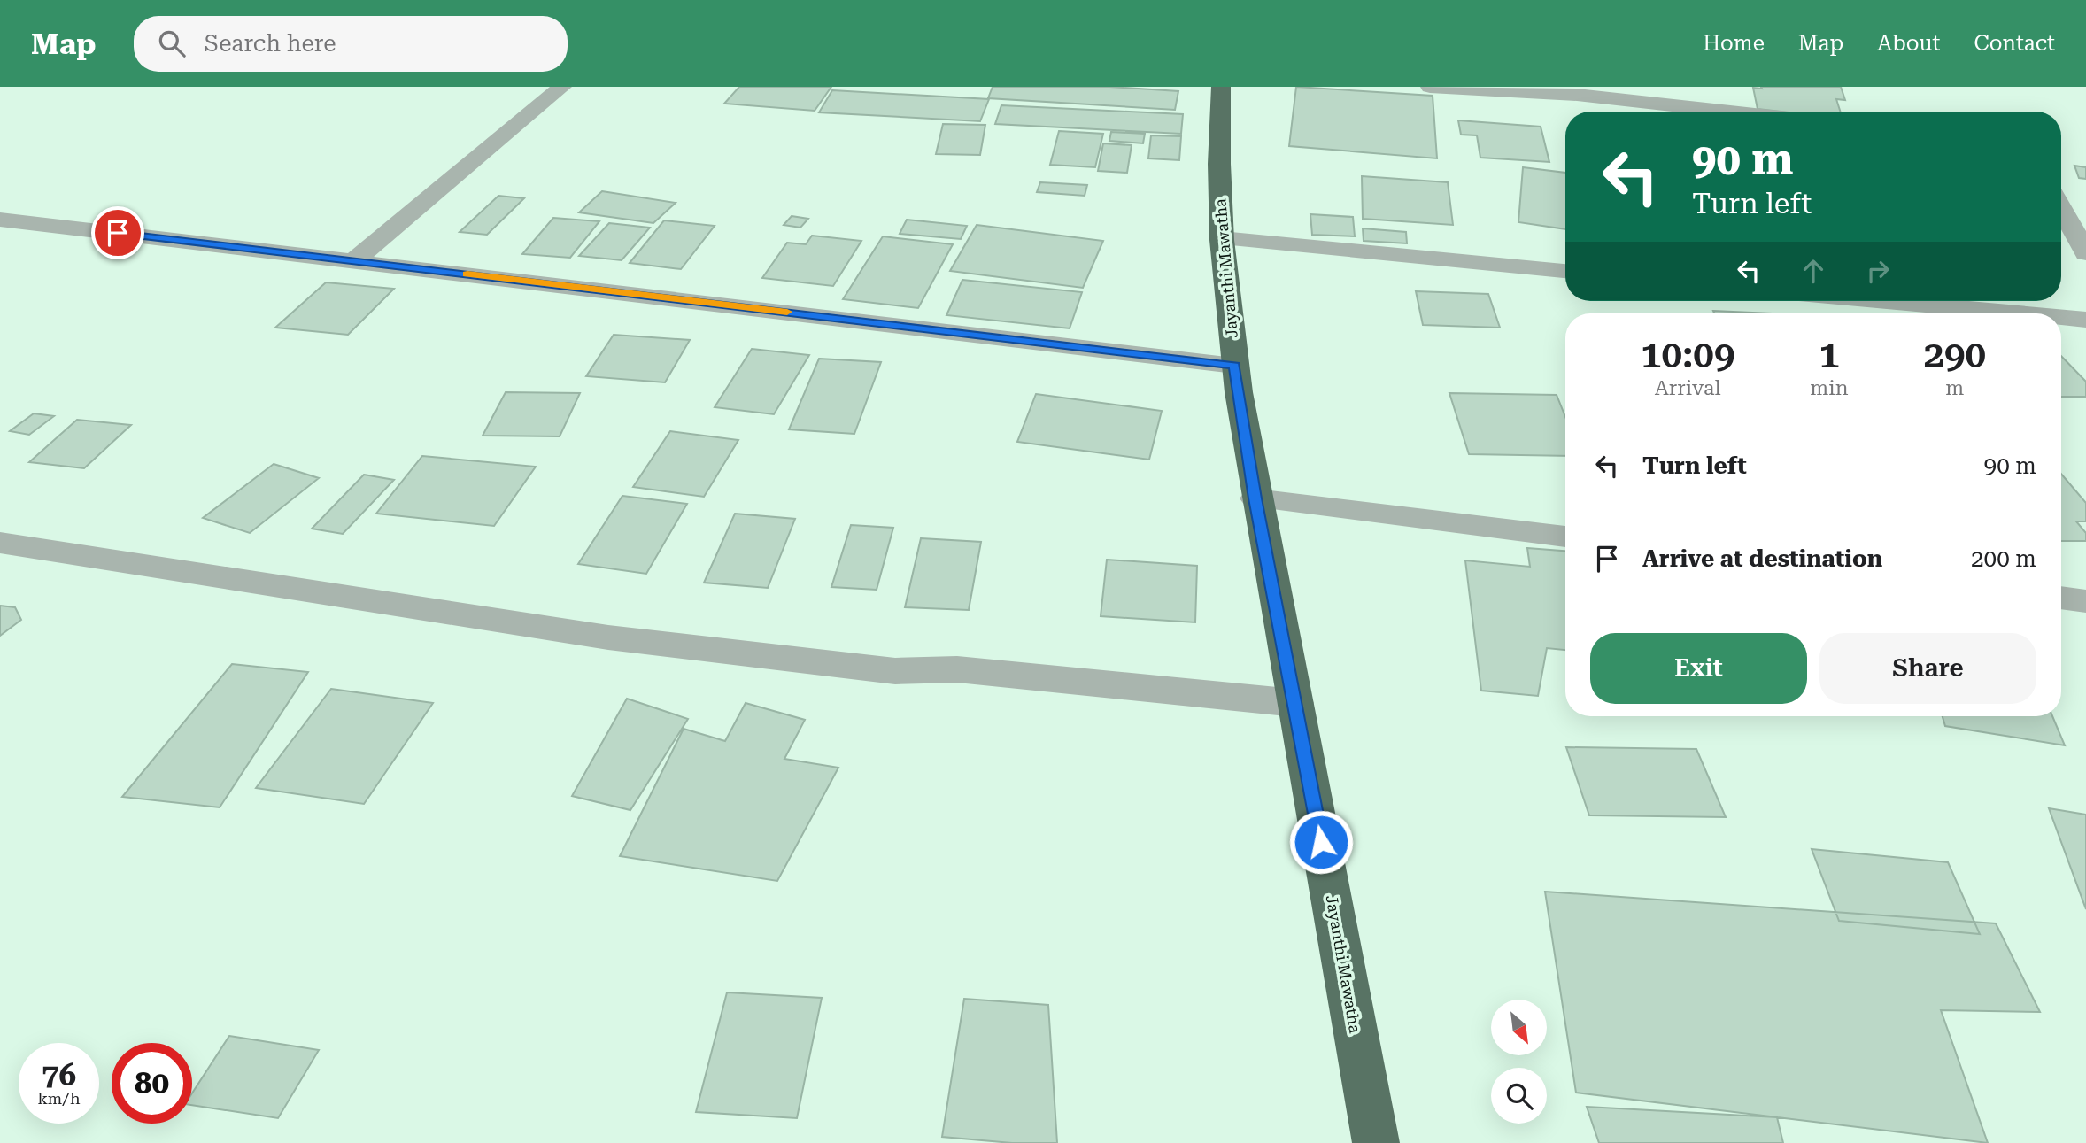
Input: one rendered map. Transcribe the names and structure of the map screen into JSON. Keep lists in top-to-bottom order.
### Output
{
  "streets": {
    "highway": ["Jayanthi Mawatha"]
  },
  "north": "bottom right",
  "page": {
    "header": "Map",
    "search": "Search here",
    "nav": [
      "Home",
      "Map",
      "About",
      "Contact"
    ],
    "turn": ["90 m", "Turn left"],
    "eta": [
      "10:09",
      "Arrival",
      "1",
      "min",
      "290",
      "m"
    ],
    "list": [
      {
        "name": "Turn left",
        "value": "90 m"
      },
      {
        "name": "Arrive at destination",
        "value": "200 m"
      }
    ],
    "buttons": ["Exit", "Share"],
    "speed": "76 km/h",
    "limit": "80"
  }
}
